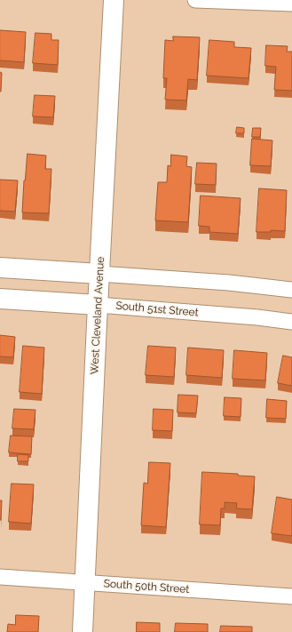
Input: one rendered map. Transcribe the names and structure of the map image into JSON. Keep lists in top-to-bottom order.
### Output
{
  "streets": {
    "street": ["South 51st Street", "West Cleveland Avenue", "South 50th Street"]
  },
  "crossings": [
    ["South 51st Street", "West Cleveland Avenue"],
    ["West Cleveland Avenue", "South 50th Street"]
  ]
}
